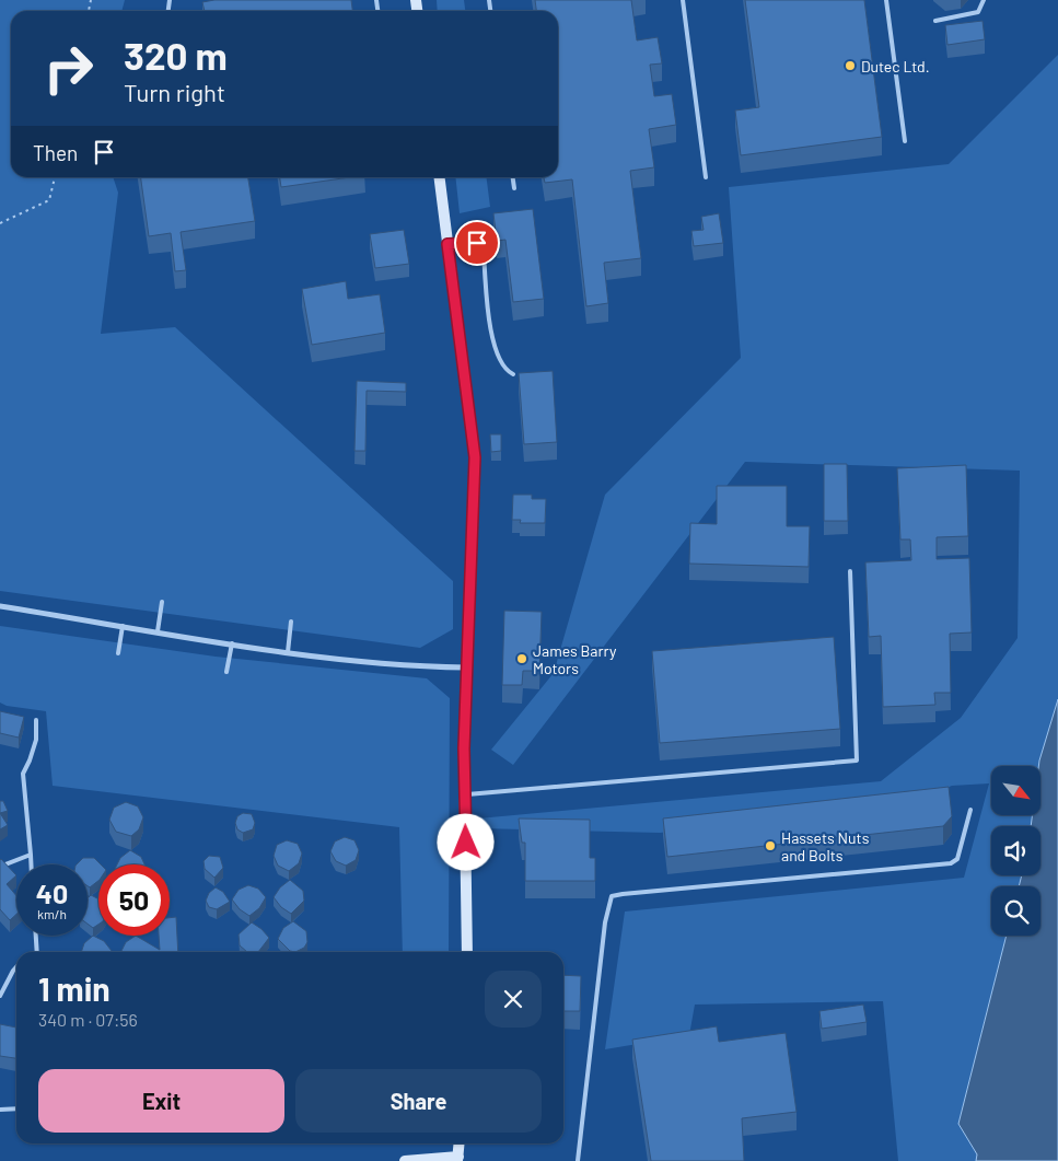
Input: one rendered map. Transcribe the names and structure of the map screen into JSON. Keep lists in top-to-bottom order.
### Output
{
  "places": ["Dutec Ltd.", "James Barry Motors", "Hassets Nuts and Bolts"],
  "north": "bottom right",
  "page": {
    "turn": ["320 m", "Turn right"],
    "then": "Then",
    "speed": "40 km/h",
    "limit": "50",
    "heading": ["1 min", "340 m · 07:56"],
    "buttons": ["Exit", "Share"]
  }
}
